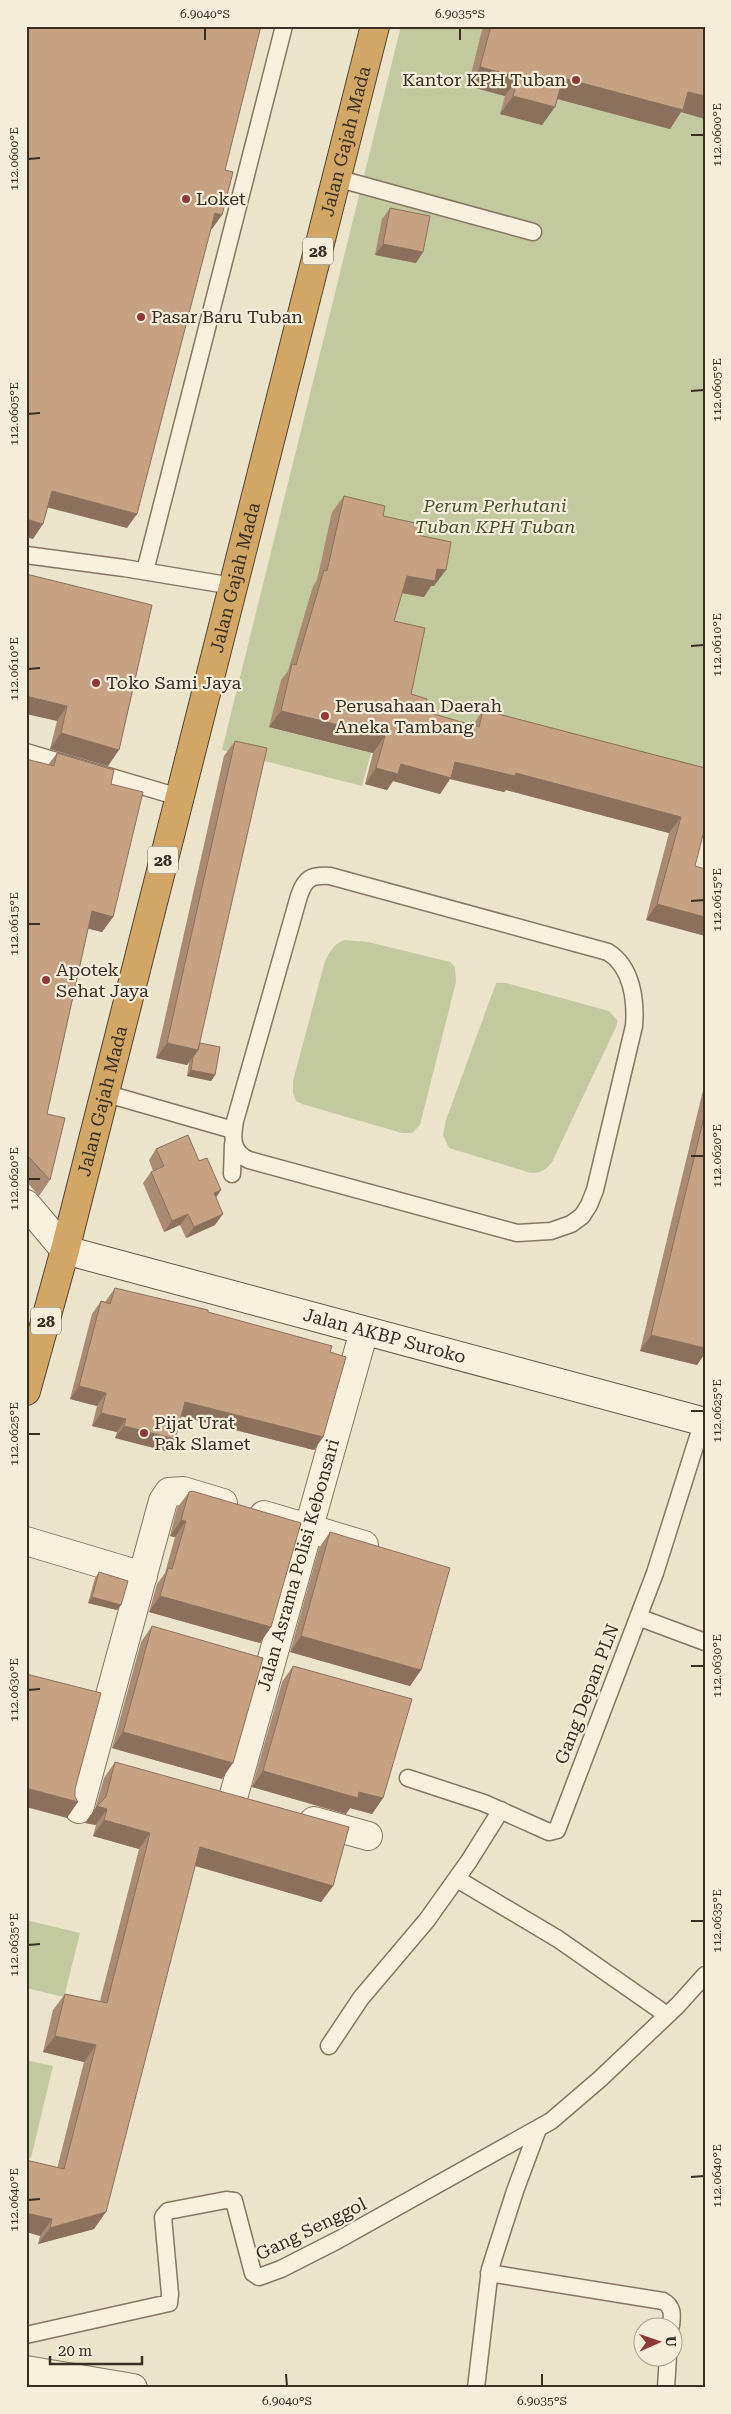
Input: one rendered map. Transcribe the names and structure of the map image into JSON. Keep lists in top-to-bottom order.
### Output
{
  "streets": {
    "highway": ["Jalan Gajah Mada", "28"],
    "street": ["Jalan AKBP Suroko", "Jalan Asrama Polisi Kebonsari"],
    "lane": ["Gang Depan PLN", "Gang Senggol"]
  },
  "crossings": [
    ["Jalan Gajah Mada", "Jalan AKBP Suroko"],
    ["Jalan AKBP Suroko", "Jalan Asrama Polisi Kebonsari"],
    ["Jalan AKBP Suroko", "Gang Depan PLN"]
  ],
  "parks": ["Perum Perhutani Tuban KPH Tuban"],
  "places": [
    "Kantor KPH Tuban",
    "Loket",
    "Pasar Baru Tuban",
    "Toko Sami Jaya",
    "Perusahaan Daerah Aneka Tambang",
    "Apotek Sehat Jaya",
    "Pijat Urat Pak Slamet"
  ],
  "scale_bar": "20 m",
  "north": "right",
  "coordinates": [
    "6.9040°S",
    "6.9035°S",
    "112.0600°E",
    "112.0605°E",
    "112.0610°E",
    "112.0615°E",
    "112.0620°E",
    "112.0625°E",
    "112.0630°E",
    "112.0635°E",
    "112.0640°E"
  ]
}
